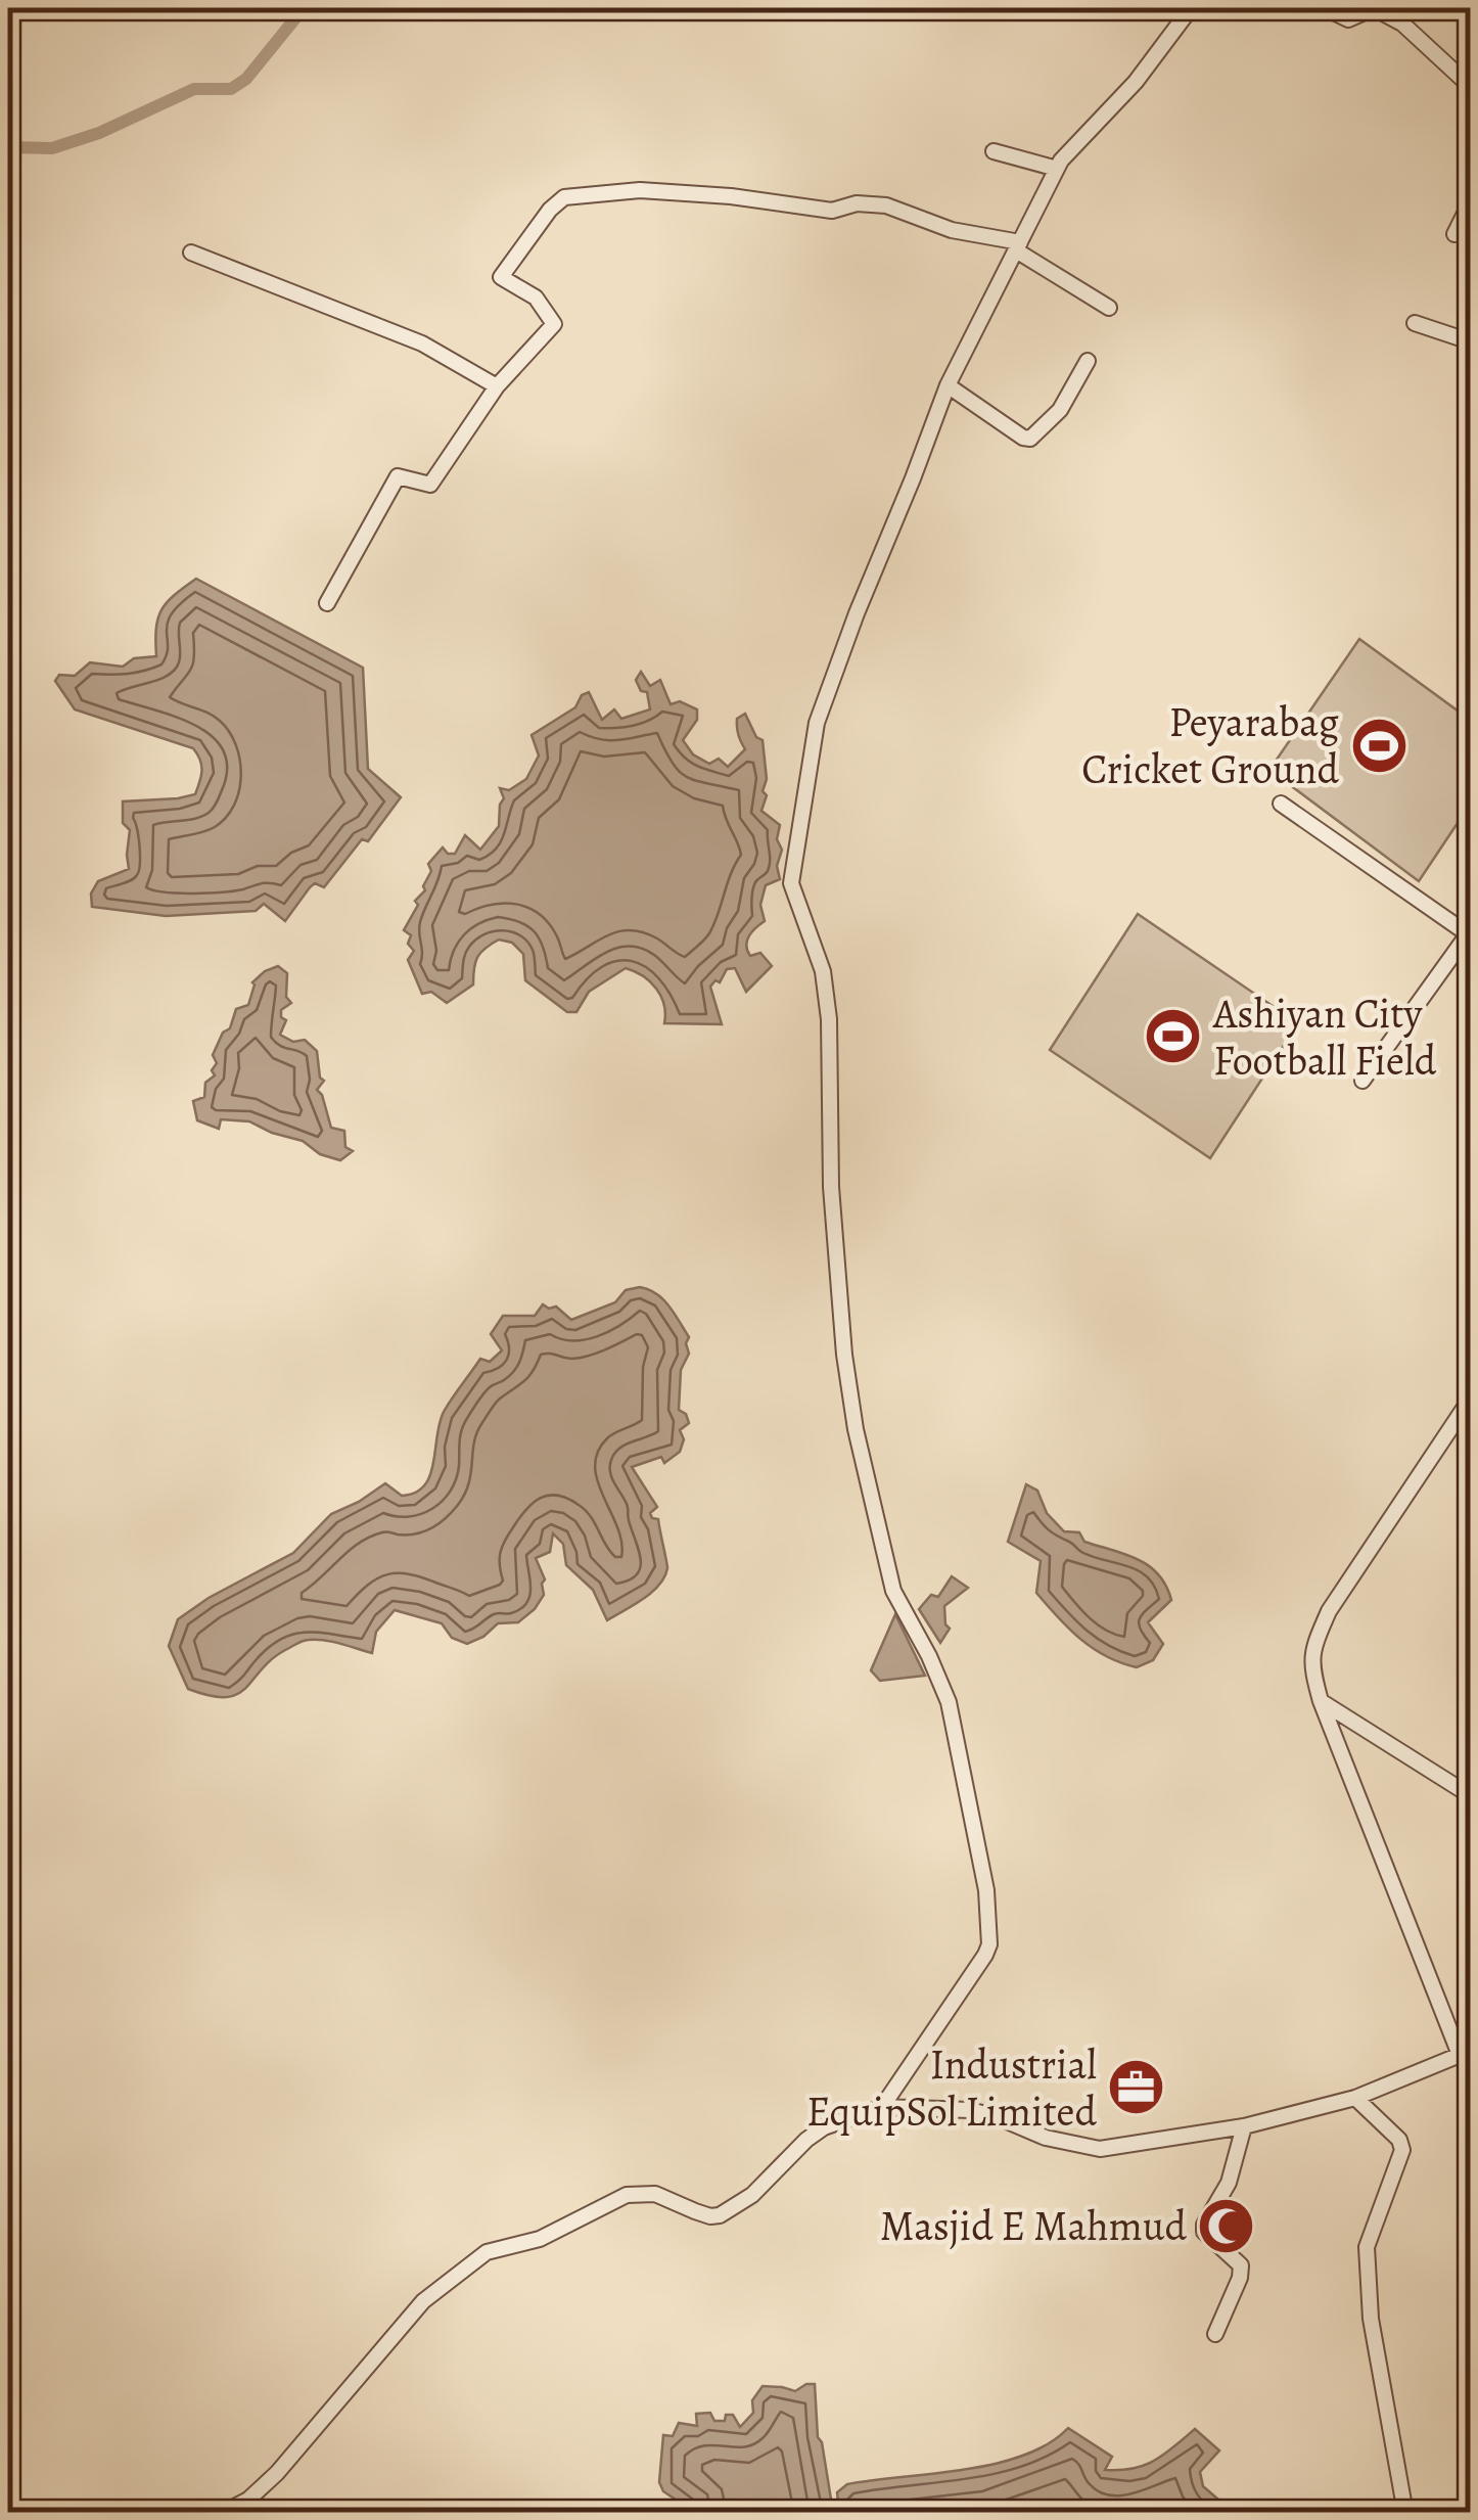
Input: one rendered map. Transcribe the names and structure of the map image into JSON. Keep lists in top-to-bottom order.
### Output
{
  "places": {
    "sports": ["Peyarabag Cricket Ground", "Ashiyan City Football Field"],
    "office": ["Industrial EquipSol Limited"],
    "mosque": ["Masjid E Mahmud"]
  }
}
